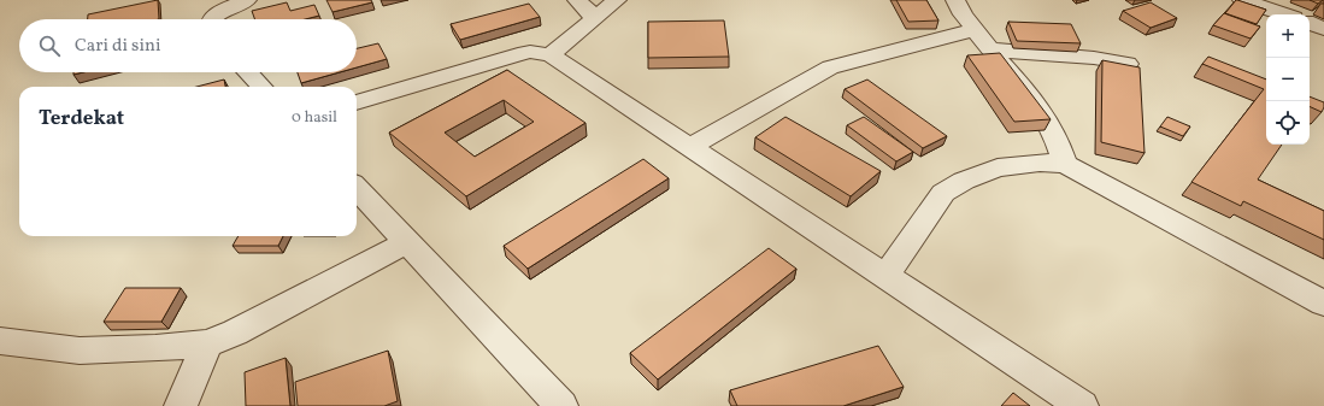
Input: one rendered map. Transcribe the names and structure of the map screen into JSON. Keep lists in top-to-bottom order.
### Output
{
  "page": {
    "map_buttons": ["+", "−"],
    "search": "Cari di sini",
    "heading": ["Terdekat", "0 hasil"]
  }
}
